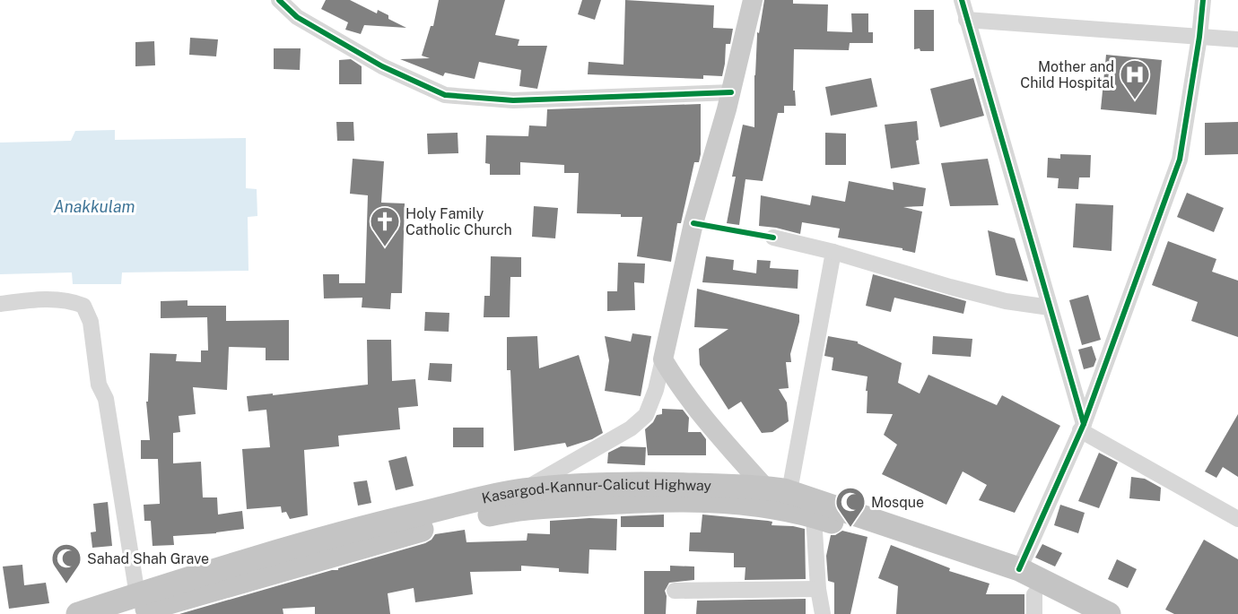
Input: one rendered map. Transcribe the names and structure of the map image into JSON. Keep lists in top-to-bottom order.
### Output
{
  "streets": {
    "highway": ["Kasargod-Kannur-Calicut Highway"]
  },
  "water": ["Anakkulam"],
  "places": {
    "hospital": ["Mother and Child Hospital"],
    "church": ["Holy Family Catholic Church"],
    "mosque": ["Mosque", "Sahad Shah Grave"]
  }
}
